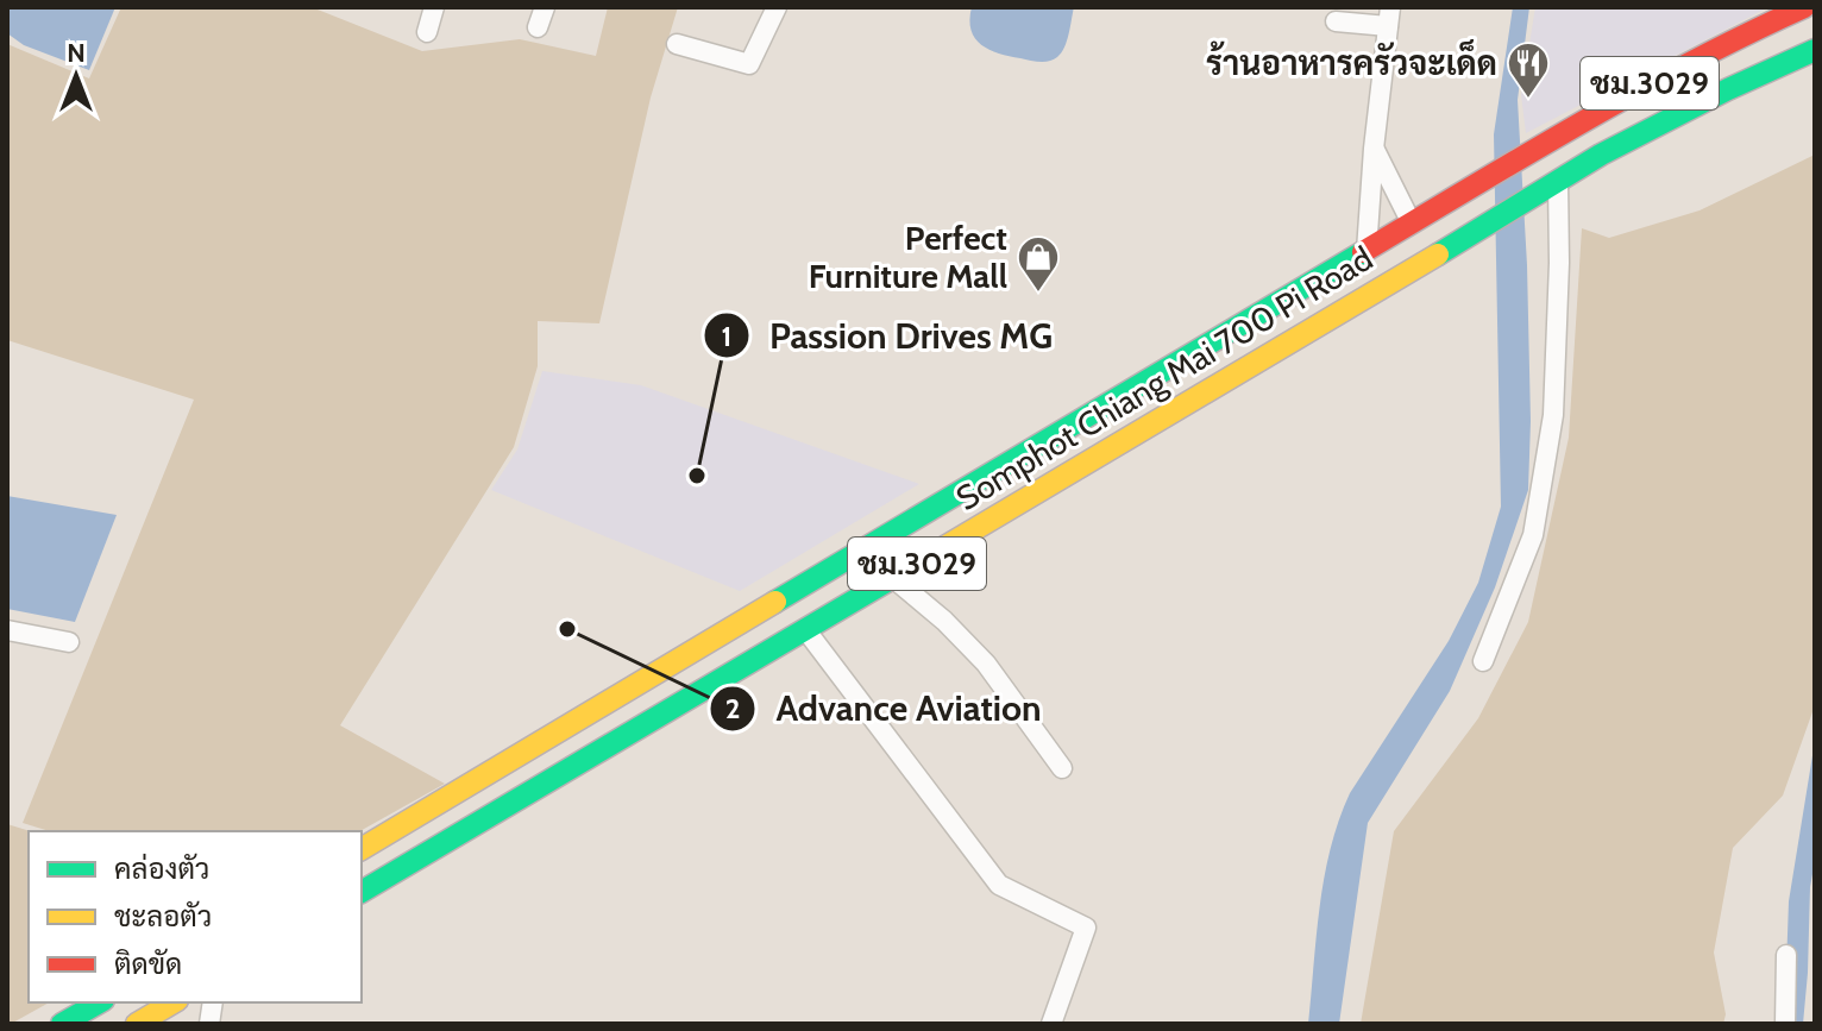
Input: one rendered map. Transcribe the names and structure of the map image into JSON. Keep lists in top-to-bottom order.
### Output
{
  "streets": {
    "main road": ["ชม.3029", "Somphot Chiang Mai 700 Pi Road"]
  },
  "places": {
    "restaurant": ["ร้านอาหารครัวจะเด็ด"],
    "shop": ["Perfect Furniture Mall"],
    "other": ["Passion Drives MG", "Advance Aviation"]
  },
  "legend": ["คล่องตัว", "ชะลอตัว", "ติดขัด"],
  "north": "top"
}
